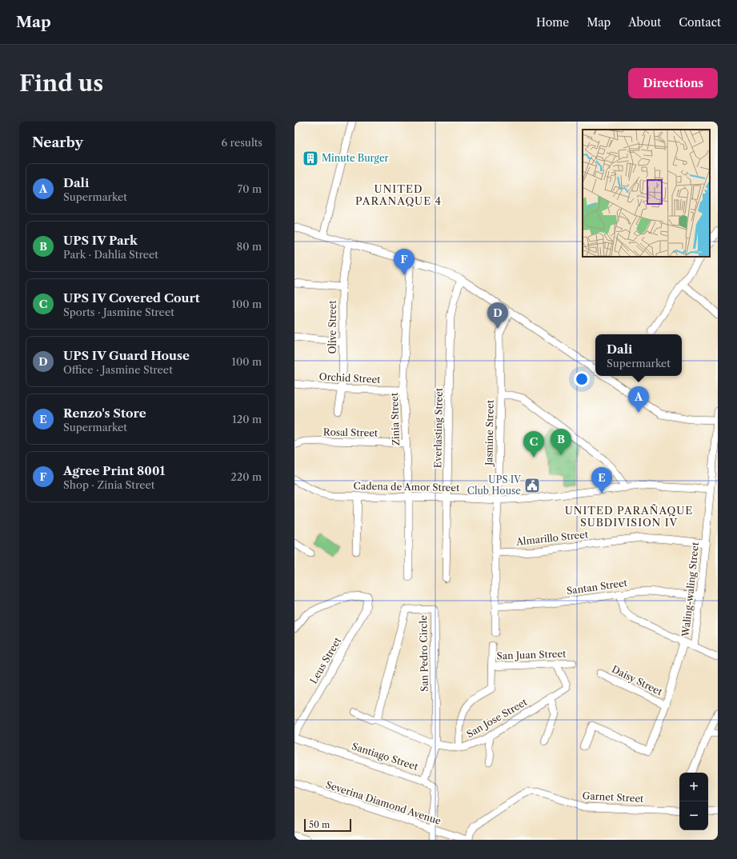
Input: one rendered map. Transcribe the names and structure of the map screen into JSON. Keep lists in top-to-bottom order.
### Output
{
  "streets": {
    "street": [
      "Olive Street",
      "Orchid Street",
      "Zinia Street",
      "Everlasting Street",
      "Rosal Street",
      "Jasmine Street",
      "Cadena de Amor Street",
      "Almarillo Street",
      "Santan Street",
      "Waling-waling Street",
      "San Pedro Circle",
      "San Juan Street",
      "Leus Street",
      "Daisy Street",
      "San Jose Street",
      "Santiago Street",
      "Garnet Street",
      "Severina Diamond Avenue"
    ]
  },
  "crossings": [
    ["Olive Street", "Orchid Street"],
    ["Orchid Street", "Zinia Street"],
    ["Zinia Street", "Rosal Street"],
    ["Zinia Street", "Cadena de Amor Street"],
    ["Everlasting Street", "Cadena de Amor Street"],
    ["Jasmine Street", "Cadena de Amor Street"],
    ["Jasmine Street", "Almarillo Street"],
    ["Jasmine Street", "Santan Street"],
    ["Cadena de Amor Street", "Waling-waling Street"],
    ["Almarillo Street", "Waling-waling Street"],
    ["Santan Street", "Waling-waling Street"],
    ["Waling-waling Street", "Daisy Street"],
    ["San Pedro Circle", "San Jose Street"],
    ["San Pedro Circle", "Santiago Street"],
    ["San Juan Street", "San Jose Street"],
    ["Santiago Street", "Severina Diamond Avenue"],
    ["Garnet Street", "Severina Diamond Avenue"]
  ],
  "districts": ["UNITED PARANAQUE 4", "UNITED PARAÑAQUE SUBDIVISION IV"],
  "places": {
    "building": ["Minute Burger"],
    "public building": ["UPS IV Club House"]
  },
  "scale_bar": "50 m",
  "page": {
    "header": "Map",
    "nav": [
      "Home",
      "Map",
      "About",
      "Contact"
    ],
    "buttons": "Directions",
    "title": "Find us",
    "heading": ["Nearby", "6 results"],
    "list": [
      {
        "mark": "A",
        "name": "Dali",
        "note": "Supermarket",
        "value": "70 m"
      },
      {
        "mark": "B",
        "name": "UPS IV Park",
        "note": "Park · Dahlia Street",
        "value": "80 m"
      },
      {
        "mark": "C",
        "name": "UPS IV Covered Court",
        "note": "Sports · Jasmine Street",
        "value": "100 m"
      },
      {
        "mark": "D",
        "name": "UPS IV Guard House",
        "note": "Office · Jasmine Street",
        "value": "100 m"
      },
      {
        "mark": "E",
        "name": "Renzo's Store",
        "note": "Supermarket",
        "value": "120 m"
      },
      {
        "mark": "F",
        "name": "Agree Print 8001",
        "note": "Shop · Zinia Street",
        "value": "220 m"
      }
    ],
    "pins": [
      "F",
      "D",
      "A",
      "B",
      "C",
      "E"
    ],
    "popup": ["Dali", "Supermarket"],
    "map_buttons": ["+", "−"],
    "scale": "50 m"
  }
}
